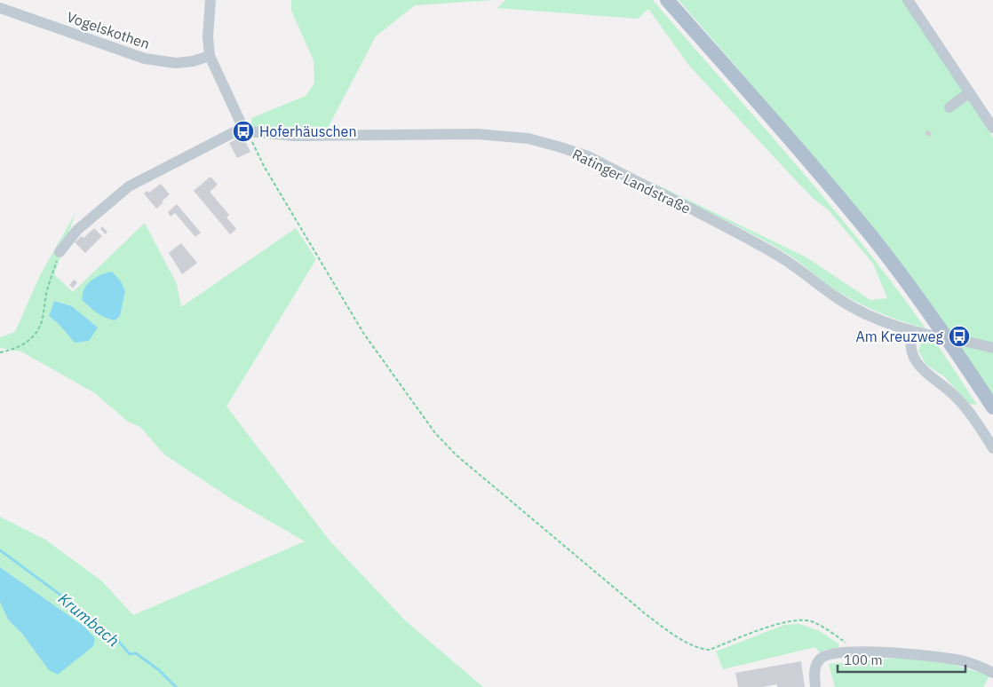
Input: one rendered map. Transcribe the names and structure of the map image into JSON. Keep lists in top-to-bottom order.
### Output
{
  "streets": {
    "street": ["Vogelskothen", "Ratinger Landstraße"]
  },
  "water": ["Krumbach"],
  "places": {
    "bus stop": ["Hoferhäuschen", "Am Kreuzweg"]
  },
  "scale_bar": "100 m"
}
